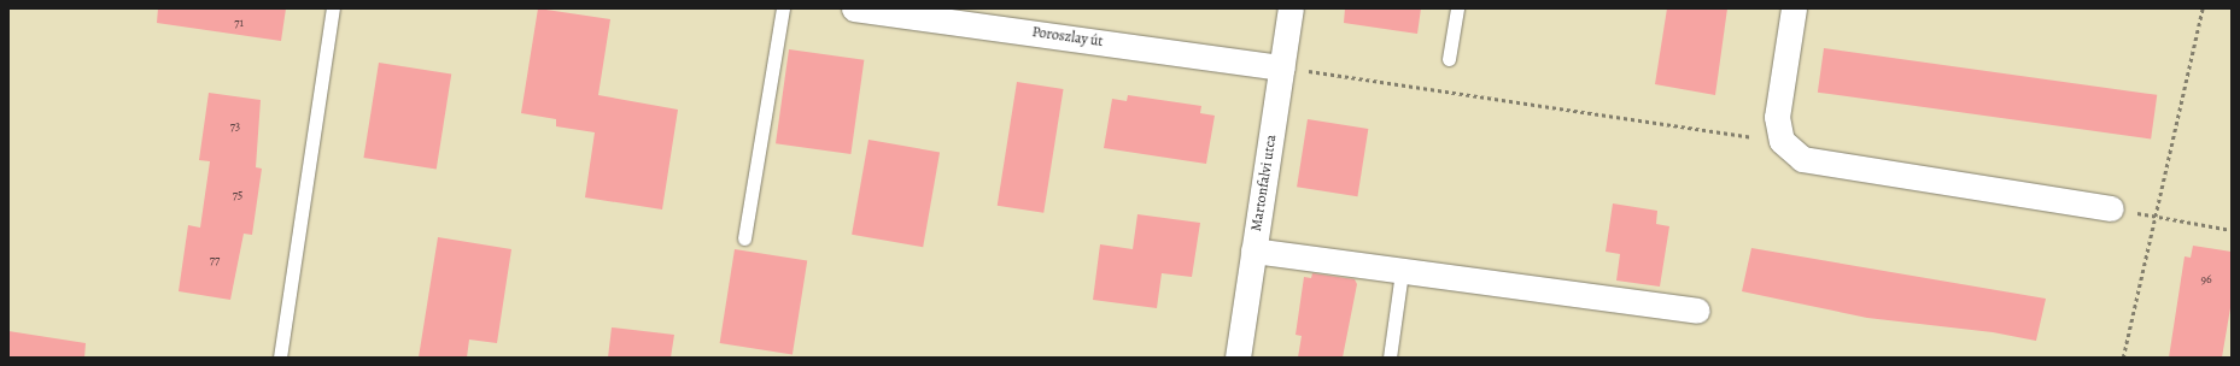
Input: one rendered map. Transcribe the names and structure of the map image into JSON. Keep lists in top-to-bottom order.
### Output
{
  "streets": {
    "street": ["Poroszlay út", "Martonfalvi utca"]
  },
  "crossings": [
    ["Poroszlay út", "Martonfalvi utca"]
  ],
  "house_numbers": [
    "71",
    "73",
    "75",
    "77",
    "96"
  ]
}
